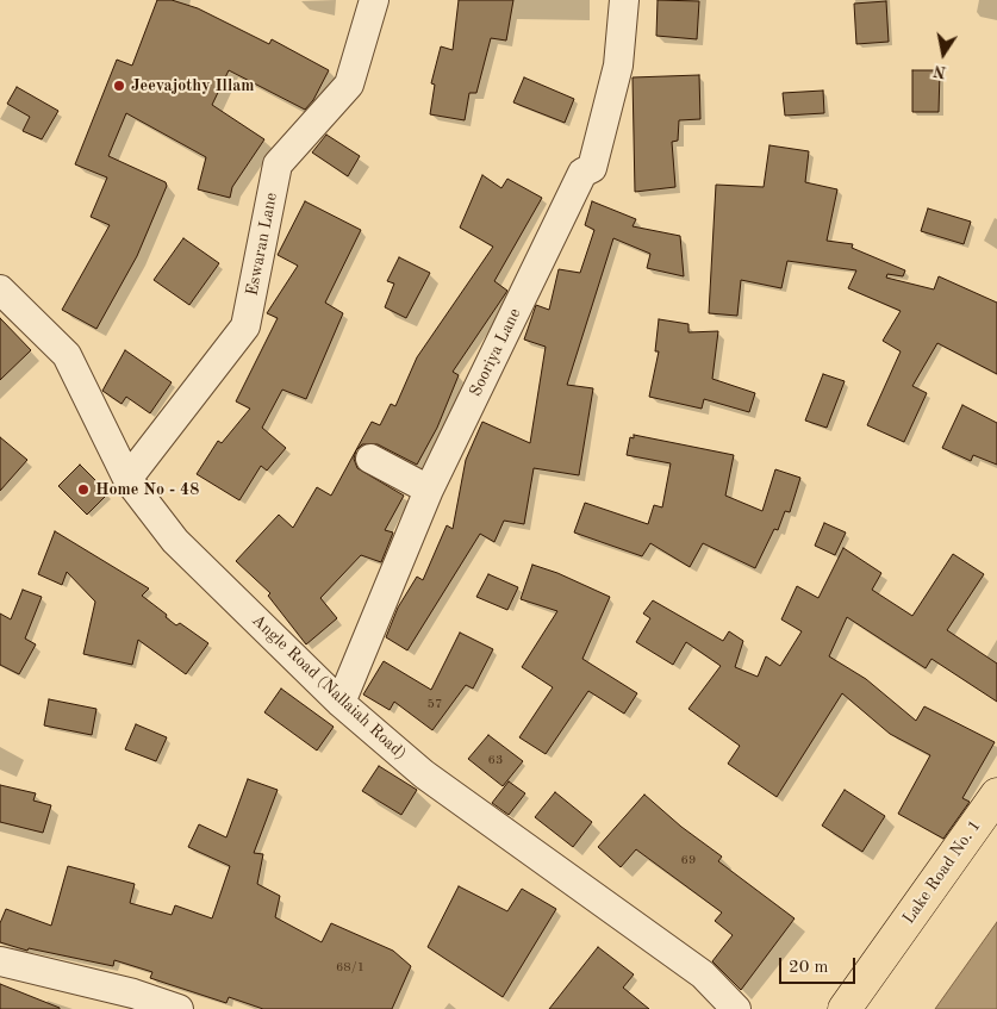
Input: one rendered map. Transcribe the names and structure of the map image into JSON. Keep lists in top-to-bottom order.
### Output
{
  "streets": {
    "main road": ["Lake Road No. 1"],
    "street": ["Eswaran Lane", "Sooriya Lane", "Angle Road (Nallaiah Road)"]
  },
  "crossings": [
    ["Eswaran Lane", "Angle Road (Nallaiah Road)"],
    ["Sooriya Lane", "Angle Road (Nallaiah Road)"]
  ],
  "places": ["Jeevajothy Illam", "Home No - 48"],
  "house_numbers": [
    "57",
    "63",
    "69",
    "68/1"
  ],
  "scale_bar": "20 m",
  "north": "bottom"
}
